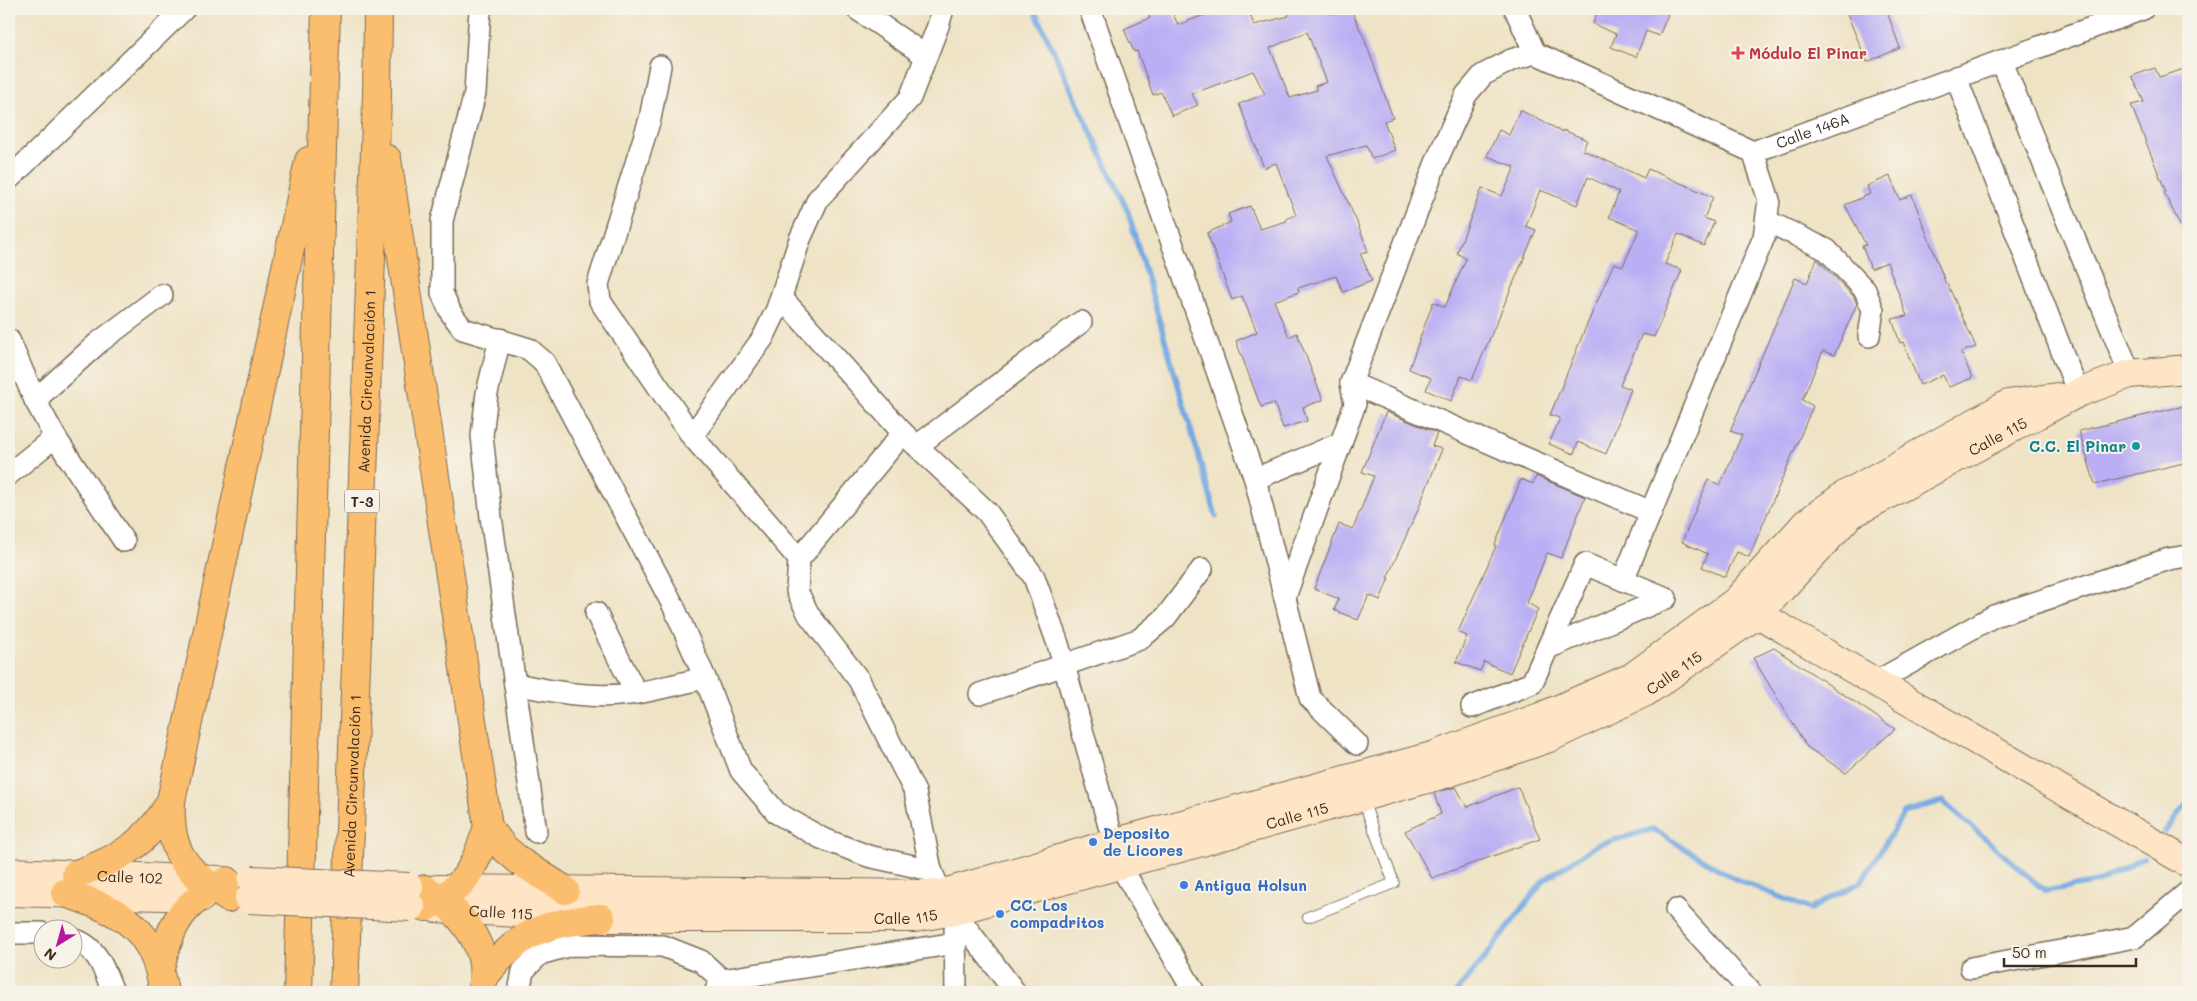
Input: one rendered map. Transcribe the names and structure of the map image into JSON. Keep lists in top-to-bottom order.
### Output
{
  "streets": {
    "main road": [
      "Avenida Circunvalación 1",
      "Calle 115",
      "T-3",
      "Calle 102"
    ],
    "street": ["Calle 146A"]
  },
  "crossings": [
    ["Calle 115", "Calle 102"]
  ],
  "places": {
    "health": ["Módulo El Pinar"],
    "other": [
      "C.C. El Pinar",
      "Deposito de Licores",
      "Antigua Holsun",
      "CC. Los compadritos"
    ]
  },
  "scale_bar": "50 m",
  "north": "bottom left"
}
